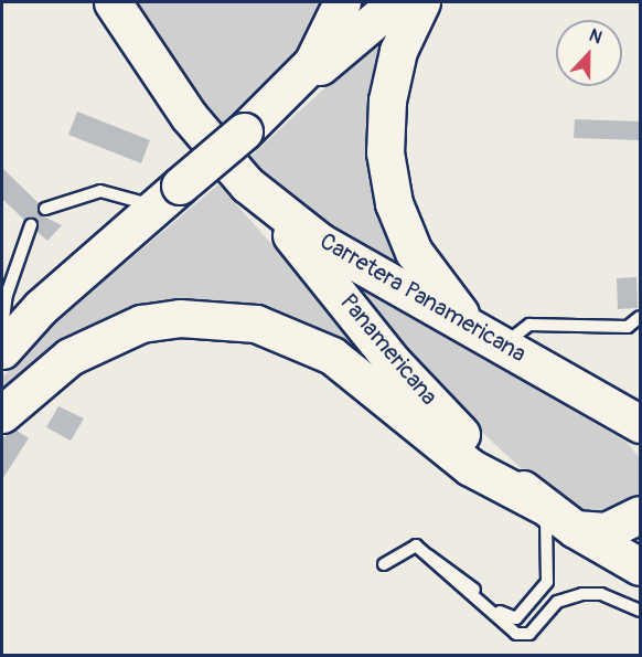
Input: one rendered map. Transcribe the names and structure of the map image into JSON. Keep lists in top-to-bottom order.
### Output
{
  "streets": {
    "highway": ["Carretera Panamericana", "Panamericana"]
  },
  "crossings": [
    ["Carretera Panamericana", "Panamericana"]
  ],
  "north": "top"
}
